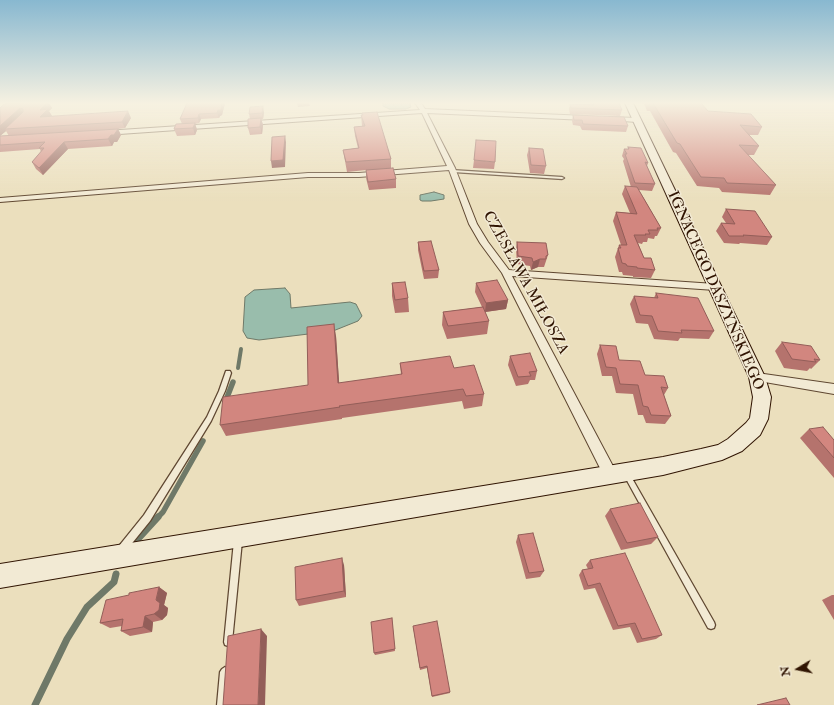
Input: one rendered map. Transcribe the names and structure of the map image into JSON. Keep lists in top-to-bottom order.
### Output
{
  "streets": {
    "street": ["CZESŁAWA MIŁOSZA", "IGNACEGO DASZYŃSKIEGO"]
  },
  "crossings": [
    ["CZESŁAWA MIŁOSZA", "IGNACEGO DASZYŃSKIEGO"]
  ],
  "north": "left"
}
